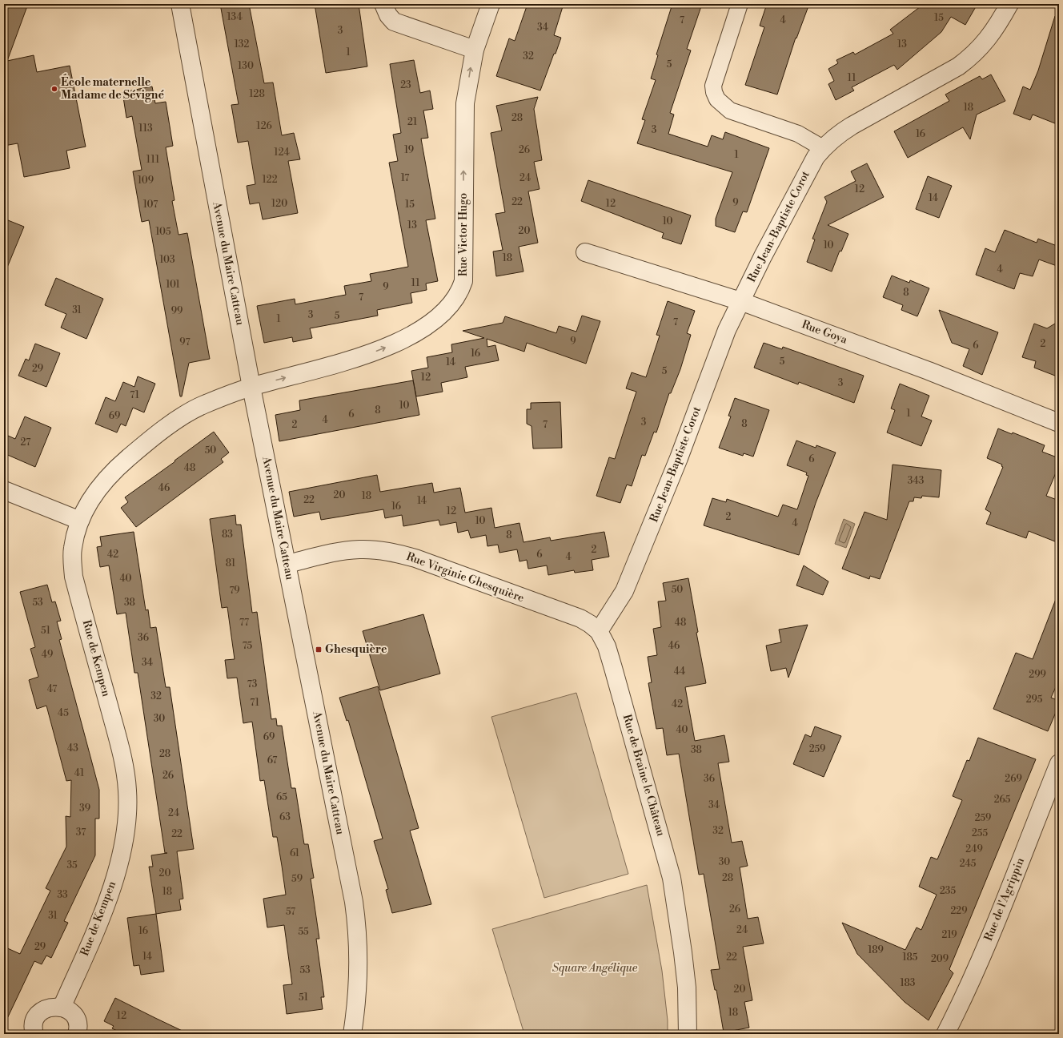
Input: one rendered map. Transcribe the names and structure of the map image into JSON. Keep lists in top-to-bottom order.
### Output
{
  "streets": {
    "street": [
      "Rue Jean-Baptiste Corot",
      "Rue Victor Hugo",
      "Avenue du Maire Catteau",
      "Rue Goya",
      "Rue Virginie Ghesquière",
      "Rue de Kempen",
      "Rue de Braine le Château",
      "Rue de l'Agrippin"
    ]
  },
  "crossings": [
    ["Rue Jean-Baptiste Corot", "Rue Goya"],
    ["Rue Jean-Baptiste Corot", "Rue Virginie Ghesquière"],
    ["Rue Jean-Baptiste Corot", "Rue de Braine le Château"],
    ["Rue Victor Hugo", "Avenue du Maire Catteau"],
    ["Rue Victor Hugo", "Rue de Kempen"],
    ["Avenue du Maire Catteau", "Rue Virginie Ghesquière"],
    ["Avenue du Maire Catteau", "Rue de Kempen"],
    ["Rue Virginie Ghesquière", "Rue de Braine le Château"]
  ],
  "one_way": ["Rue Victor Hugo"],
  "parks": ["Square Angélique"],
  "places": {
    "other": ["École maternelle Madame de Sévigné"],
    "transit": ["Ghesquière"]
  },
  "house_numbers": [
    "134",
    "15",
    "7",
    "4",
    "34",
    "3",
    "132",
    "13",
    "1",
    "32",
    "5",
    "130",
    "11",
    "23",
    "128",
    "18",
    "28",
    "21",
    "126",
    "113",
    "3",
    "16",
    "19",
    "26",
    "124",
    "1",
    "111",
    "17",
    "24",
    "122",
    "109",
    "12",
    "14",
    "22",
    "9",
    "120",
    "12",
    "107",
    "15",
    "10",
    "13",
    "20",
    "105",
    "10",
    "18",
    "103",
    "4",
    "11",
    "101",
    "9",
    "8",
    "7",
    "31",
    "99",
    "3",
    "5",
    "1",
    "7",
    "9",
    "97",
    "2",
    "6",
    "16",
    "5",
    "14",
    "29",
    "5",
    "12",
    "3",
    "71",
    "10",
    "8",
    "1",
    "6",
    "69",
    "4",
    "3",
    "8",
    "2",
    "7",
    "27",
    "50",
    "6",
    "48",
    "343",
    "46",
    "20",
    "18",
    "22",
    "14",
    "16",
    "12",
    "2",
    "10",
    "4",
    "83",
    "8",
    "2",
    "42",
    "6",
    "4",
    "81",
    "40",
    "50",
    "79",
    "53",
    "38",
    "77",
    "48",
    "51",
    "36",
    "75",
    "46",
    "49",
    "34",
    "44",
    "299",
    "73",
    "47",
    "32",
    "295",
    "71",
    "42",
    "45",
    "30",
    "40",
    "69",
    "43",
    "259",
    "38",
    "28",
    "67",
    "41",
    "26",
    "36",
    "269",
    "65",
    "265",
    "34",
    "39",
    "24",
    "63",
    "259",
    "32",
    "37",
    "255",
    "22",
    "249",
    "61",
    "30",
    "245",
    "35",
    "20",
    "28",
    "59",
    "235",
    "18",
    "33",
    "26",
    "229",
    "57",
    "31",
    "24",
    "16",
    "55",
    "219",
    "29",
    "189",
    "14",
    "22",
    "185",
    "209",
    "53",
    "183",
    "20",
    "51",
    "18",
    "12"
  ]
}
